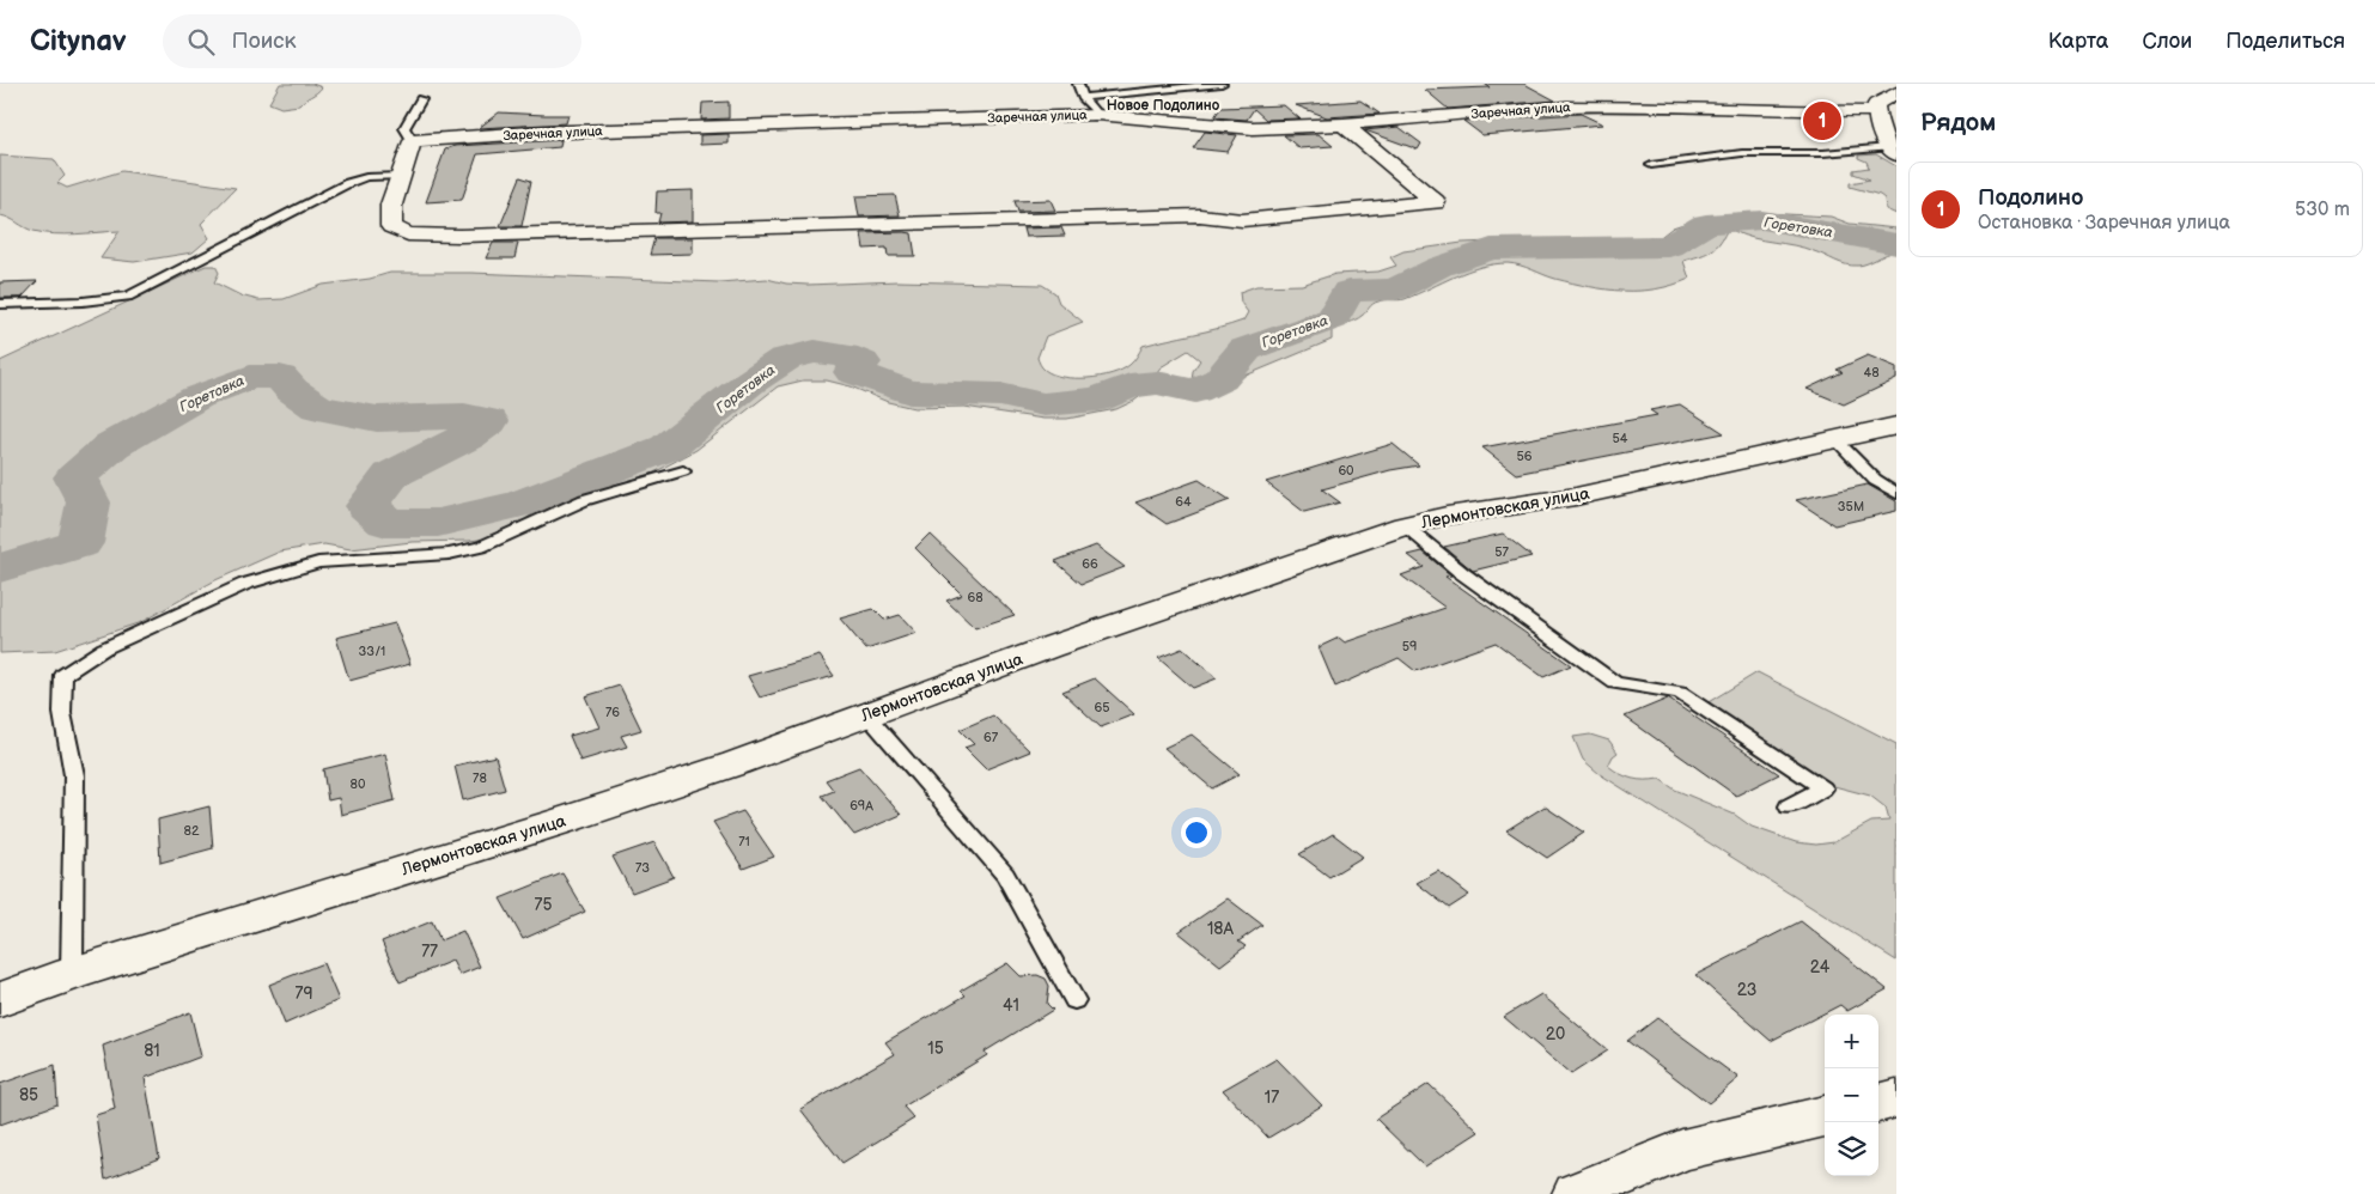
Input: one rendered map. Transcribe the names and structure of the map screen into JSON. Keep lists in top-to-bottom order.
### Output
{
  "streets": {
    "street": ["Заречная улица", "Лермонтовская улица"]
  },
  "districts": ["Новое Подолино"],
  "water": ["Горетовка"],
  "house_numbers": [
    "48",
    "54",
    "56",
    "60",
    "64",
    "35М",
    "57",
    "66",
    "68",
    "59",
    "33/1",
    "65",
    "76",
    "67",
    "78",
    "80",
    "69А",
    "82",
    "71",
    "73",
    "75",
    "18А",
    "77",
    "24",
    "23",
    "79",
    "41",
    "20",
    "15",
    "81",
    "85",
    "17"
  ],
  "page": {
    "header": "Citynav",
    "search": "Поиск",
    "nav": ["Карта", "Слои", "Поделиться"],
    "heading": "Рядом",
    "pins": "1",
    "list": [
      {
        "mark": "1",
        "name": "Подолино",
        "note": "Остановка · Заречная улица",
        "value": "530 m"
      }
    ],
    "map_buttons": ["+", "−"]
  }
}
